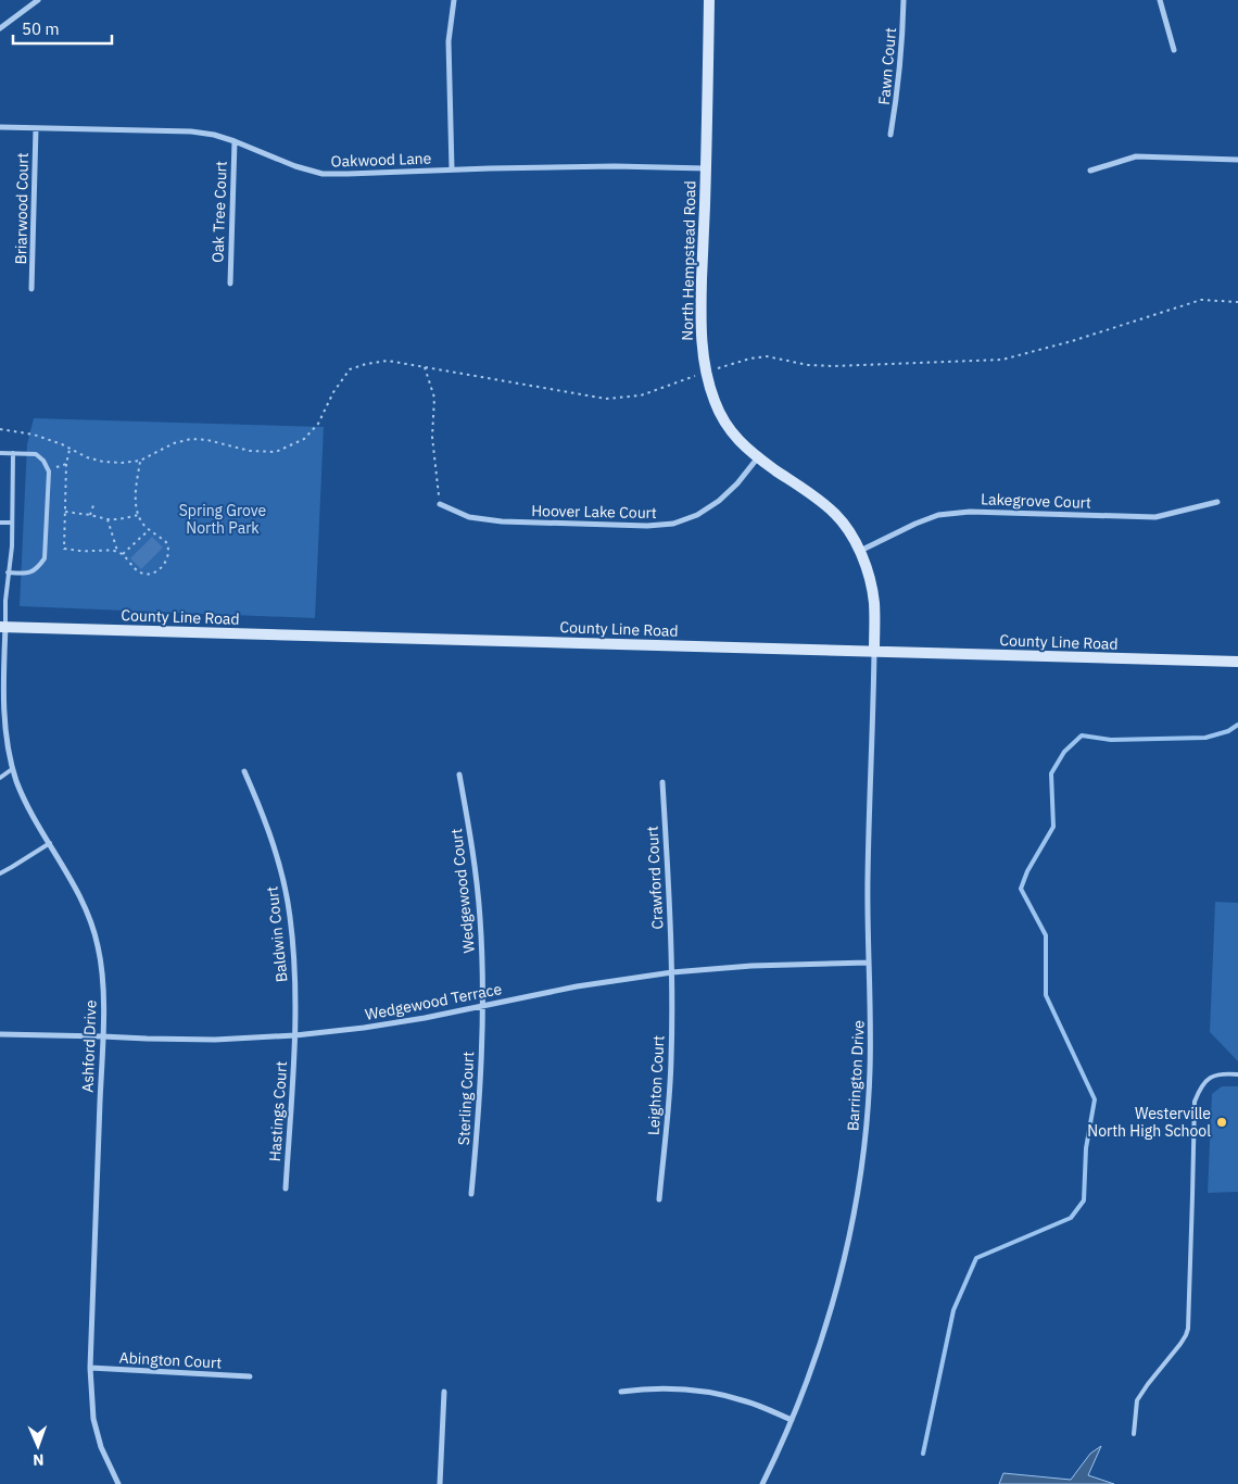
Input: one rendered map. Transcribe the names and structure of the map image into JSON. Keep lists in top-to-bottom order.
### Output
{
  "streets": {
    "main road": ["North Hempstead Road", "County Line Road"],
    "street": [
      "Fawn Court",
      "Oakwood Lane",
      "Briarwood Court",
      "Oak Tree Court",
      "Lakegrove Court",
      "Hoover Lake Court",
      "Crawford Court",
      "Wedgewood Court",
      "Baldwin Court",
      "Wedgewood Terrace",
      "Ashford Drive",
      "Barrington Drive",
      "Leighton Court",
      "Sterling Court",
      "Hastings Court",
      "Abington Court"
    ]
  },
  "crossings": [
    ["Oakwood Lane", "Briarwood Court"],
    ["Oakwood Lane", "Oak Tree Court"],
    ["Oakwood Lane", "North Hempstead Road"],
    ["North Hempstead Road", "Lakegrove Court"],
    ["North Hempstead Road", "Hoover Lake Court"],
    ["North Hempstead Road", "County Line Road"],
    ["North Hempstead Road", "Barrington Drive"],
    ["County Line Road", "Ashford Drive"],
    ["County Line Road", "Barrington Drive"],
    ["Crawford Court", "Wedgewood Terrace"],
    ["Crawford Court", "Leighton Court"],
    ["Wedgewood Court", "Wedgewood Terrace"],
    ["Wedgewood Court", "Sterling Court"],
    ["Baldwin Court", "Wedgewood Terrace"],
    ["Baldwin Court", "Hastings Court"],
    ["Wedgewood Terrace", "Ashford Drive"],
    ["Wedgewood Terrace", "Barrington Drive"],
    ["Wedgewood Terrace", "Leighton Court"],
    ["Wedgewood Terrace", "Sterling Court"],
    ["Wedgewood Terrace", "Hastings Court"],
    ["Ashford Drive", "Abington Court"]
  ],
  "parks": ["Spring Grove North Park"],
  "places": ["Westerville North High School"],
  "scale_bar": "50 m",
  "north": "bottom"
}
